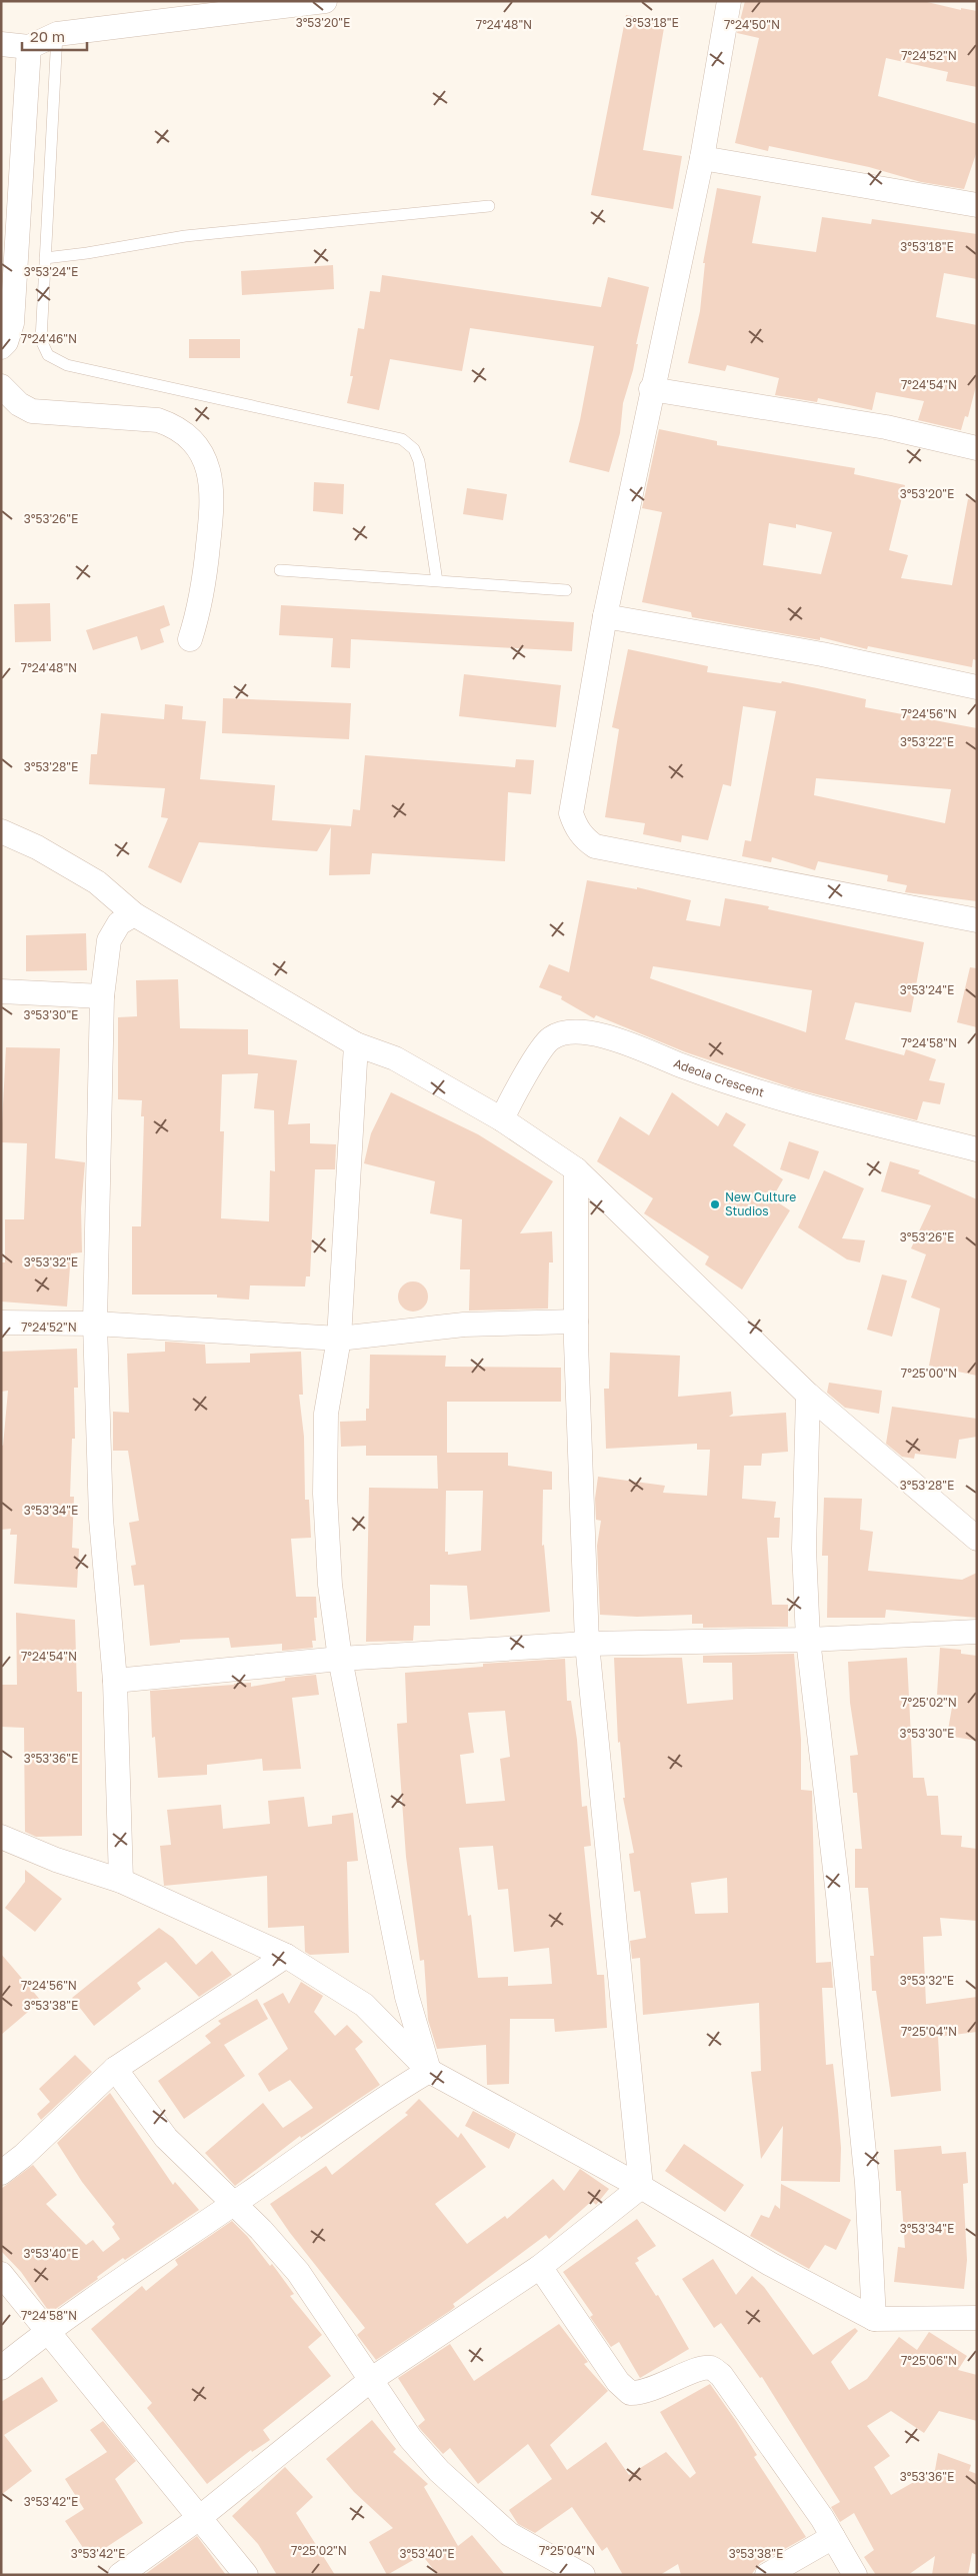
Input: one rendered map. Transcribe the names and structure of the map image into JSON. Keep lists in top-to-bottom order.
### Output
{
  "streets": {
    "street": ["Adeola Crescent"]
  },
  "places": ["New Culture Studios"],
  "scale_bar": "20 m",
  "coordinates": [
    "3°53'20\"E",
    "3°53'18\"E",
    "7°24'48\"N",
    "7°24'50\"N",
    "7°24'52\"N",
    "3°53'24\"E",
    "7°24'46\"N",
    "7°24'54\"N",
    "3°53'26\"E",
    "7°24'56\"N",
    "3°53'22\"E",
    "3°53'28\"E",
    "3°53'30\"E",
    "7°24'58\"N",
    "3°53'32\"E",
    "7°25'00\"N",
    "3°53'34\"E",
    "7°25'02\"N",
    "3°53'36\"E",
    "3°53'38\"E",
    "7°25'04\"N",
    "3°53'40\"E",
    "7°25'06\"N",
    "3°53'42\"E"
  ]
}
